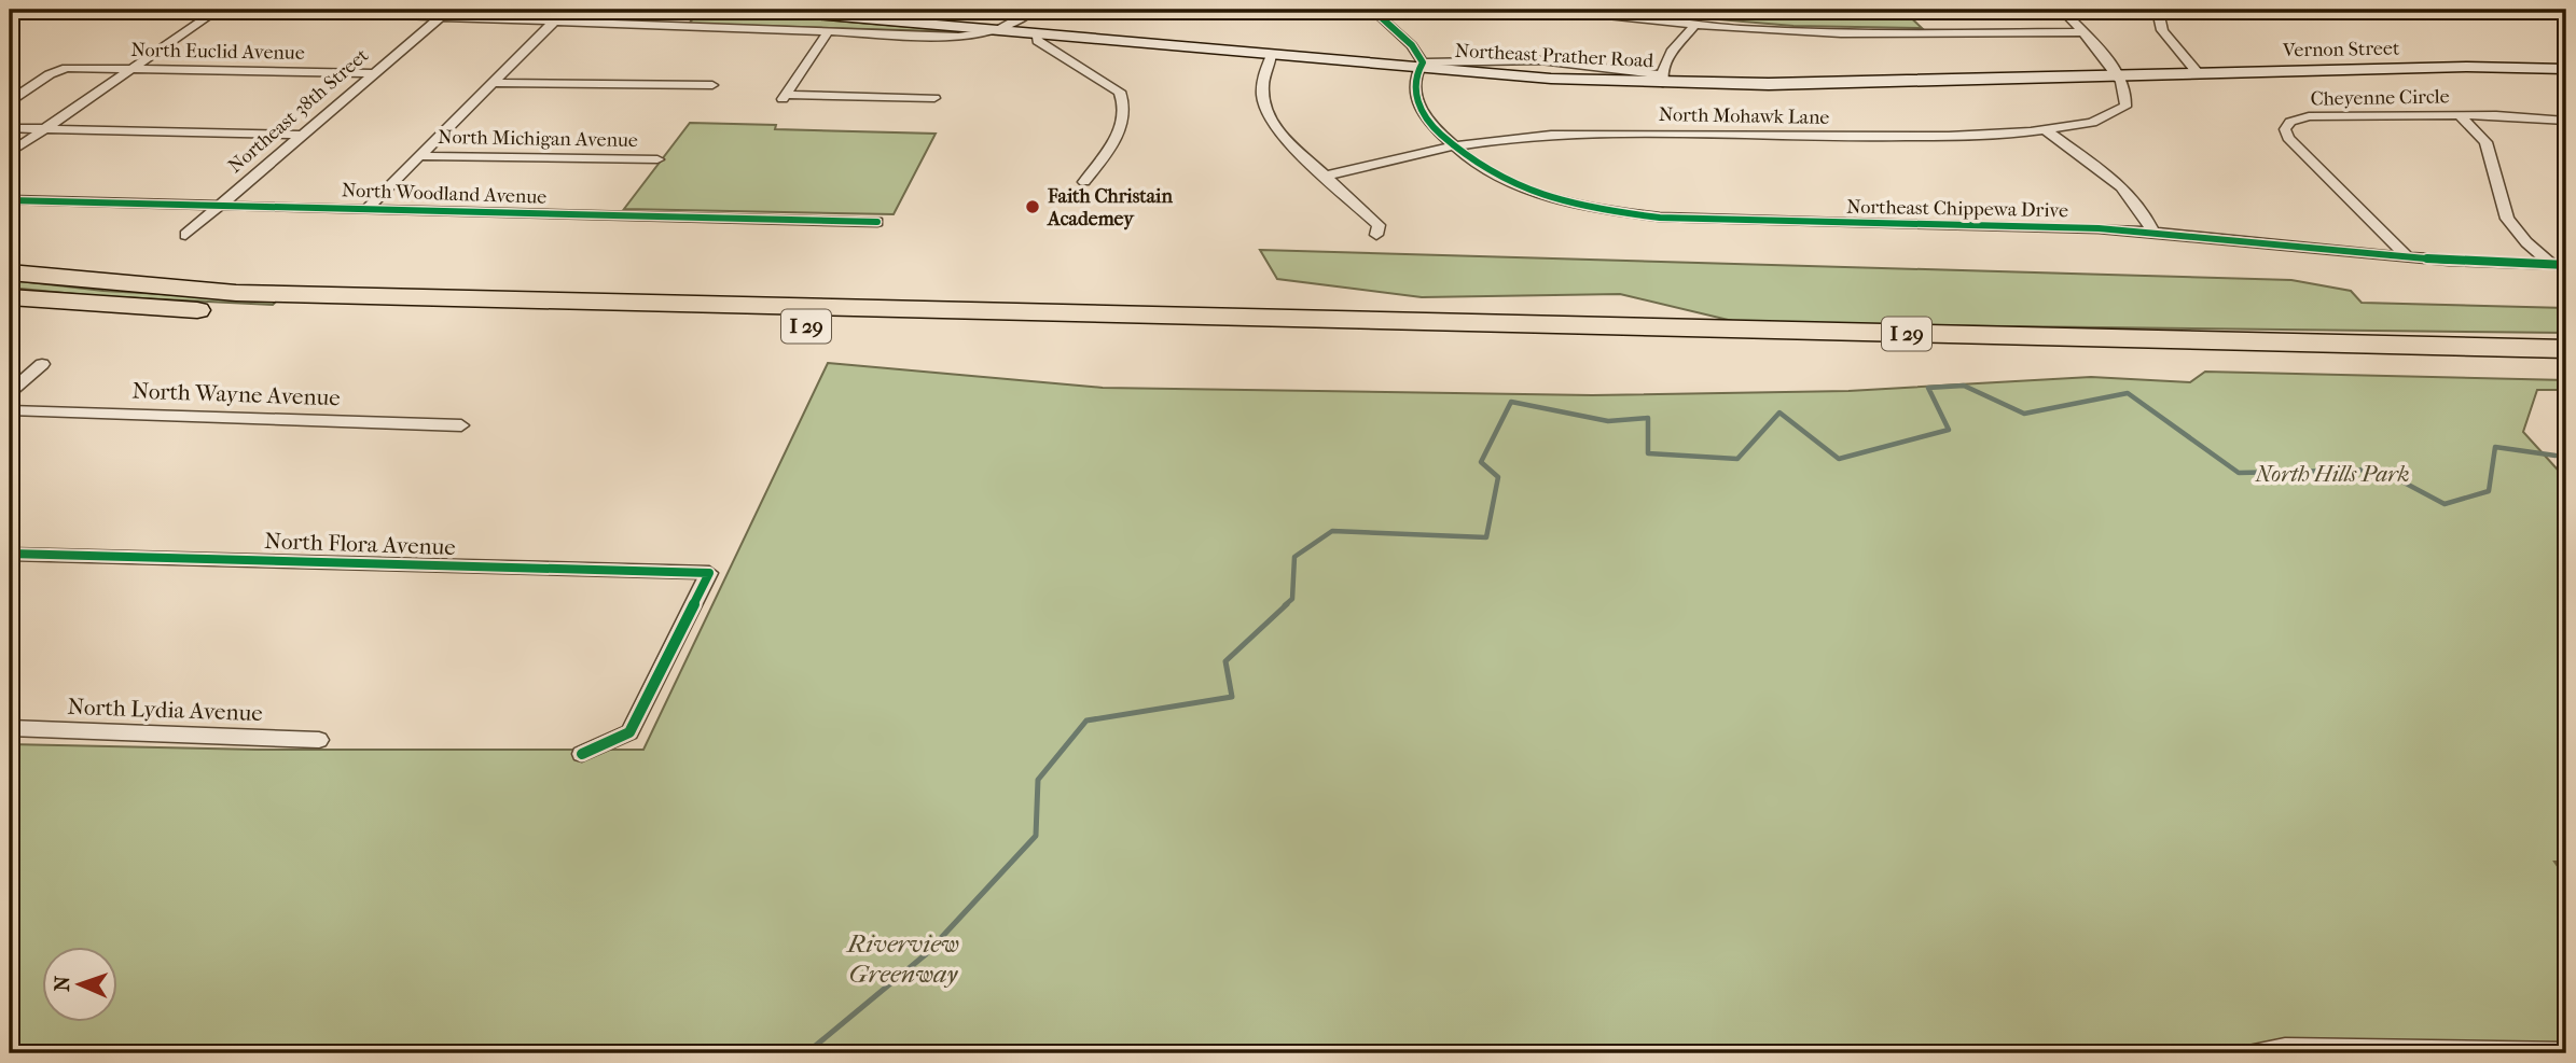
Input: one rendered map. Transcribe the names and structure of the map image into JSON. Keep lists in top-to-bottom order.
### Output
{
  "streets": {
    "highway": ["I 29"],
    "main road": ["Vernon Street", "Northeast Prather Road"],
    "street": [
      "North Euclid Avenue",
      "Cheyenne Circle",
      "Northeast 38th Street",
      "North Mohawk Lane",
      "North Michigan Avenue",
      "North Woodland Avenue",
      "Northeast Chippewa Drive",
      "North Wayne Avenue",
      "North Flora Avenue",
      "North Lydia Avenue"
    ]
  },
  "crossings": [
    ["Vernon Street", "Northeast Prather Road"],
    ["Vernon Street", "North Mohawk Lane"],
    ["North Euclid Avenue", "Northeast 38th Street"],
    ["Northeast Prather Road", "North Mohawk Lane"],
    ["Northeast Prather Road", "Northeast Chippewa Drive"],
    ["Cheyenne Circle", "Northeast Chippewa Drive"],
    ["Northeast 38th Street", "North Woodland Avenue"],
    ["North Mohawk Lane", "Northeast Chippewa Drive"]
  ],
  "parks": ["North Hills Park", "Riverview Greenway"],
  "places": ["Faith Christain Academey"],
  "north": "left"
}
